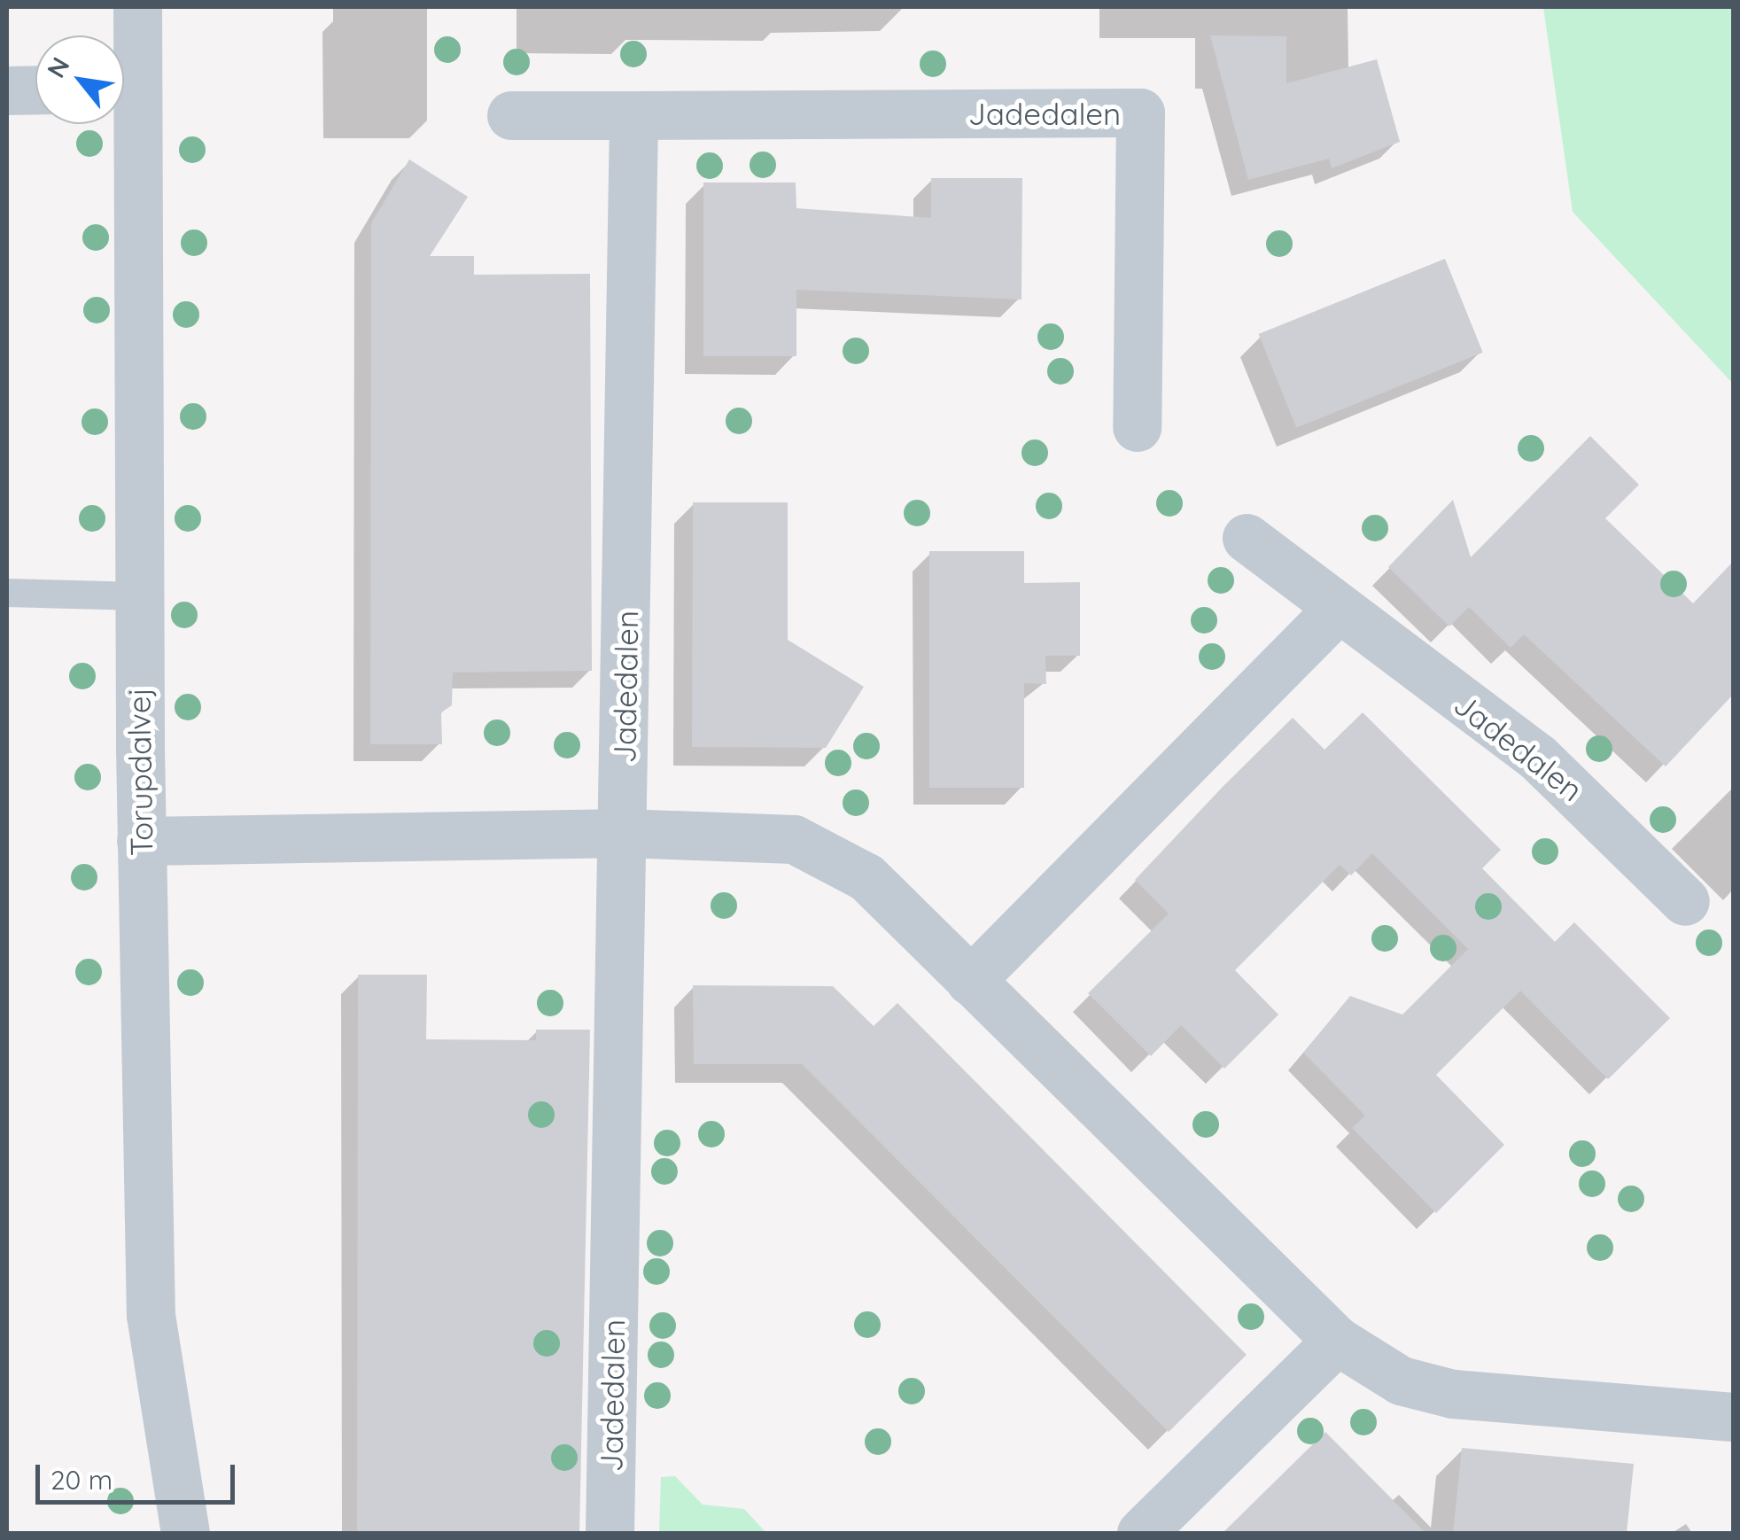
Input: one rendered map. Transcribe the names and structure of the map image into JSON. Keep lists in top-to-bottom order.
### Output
{
  "streets": {
    "street": ["Jadedalen", "Torupdalvej"]
  },
  "scale_bar": "20 m",
  "north": "top left"
}
